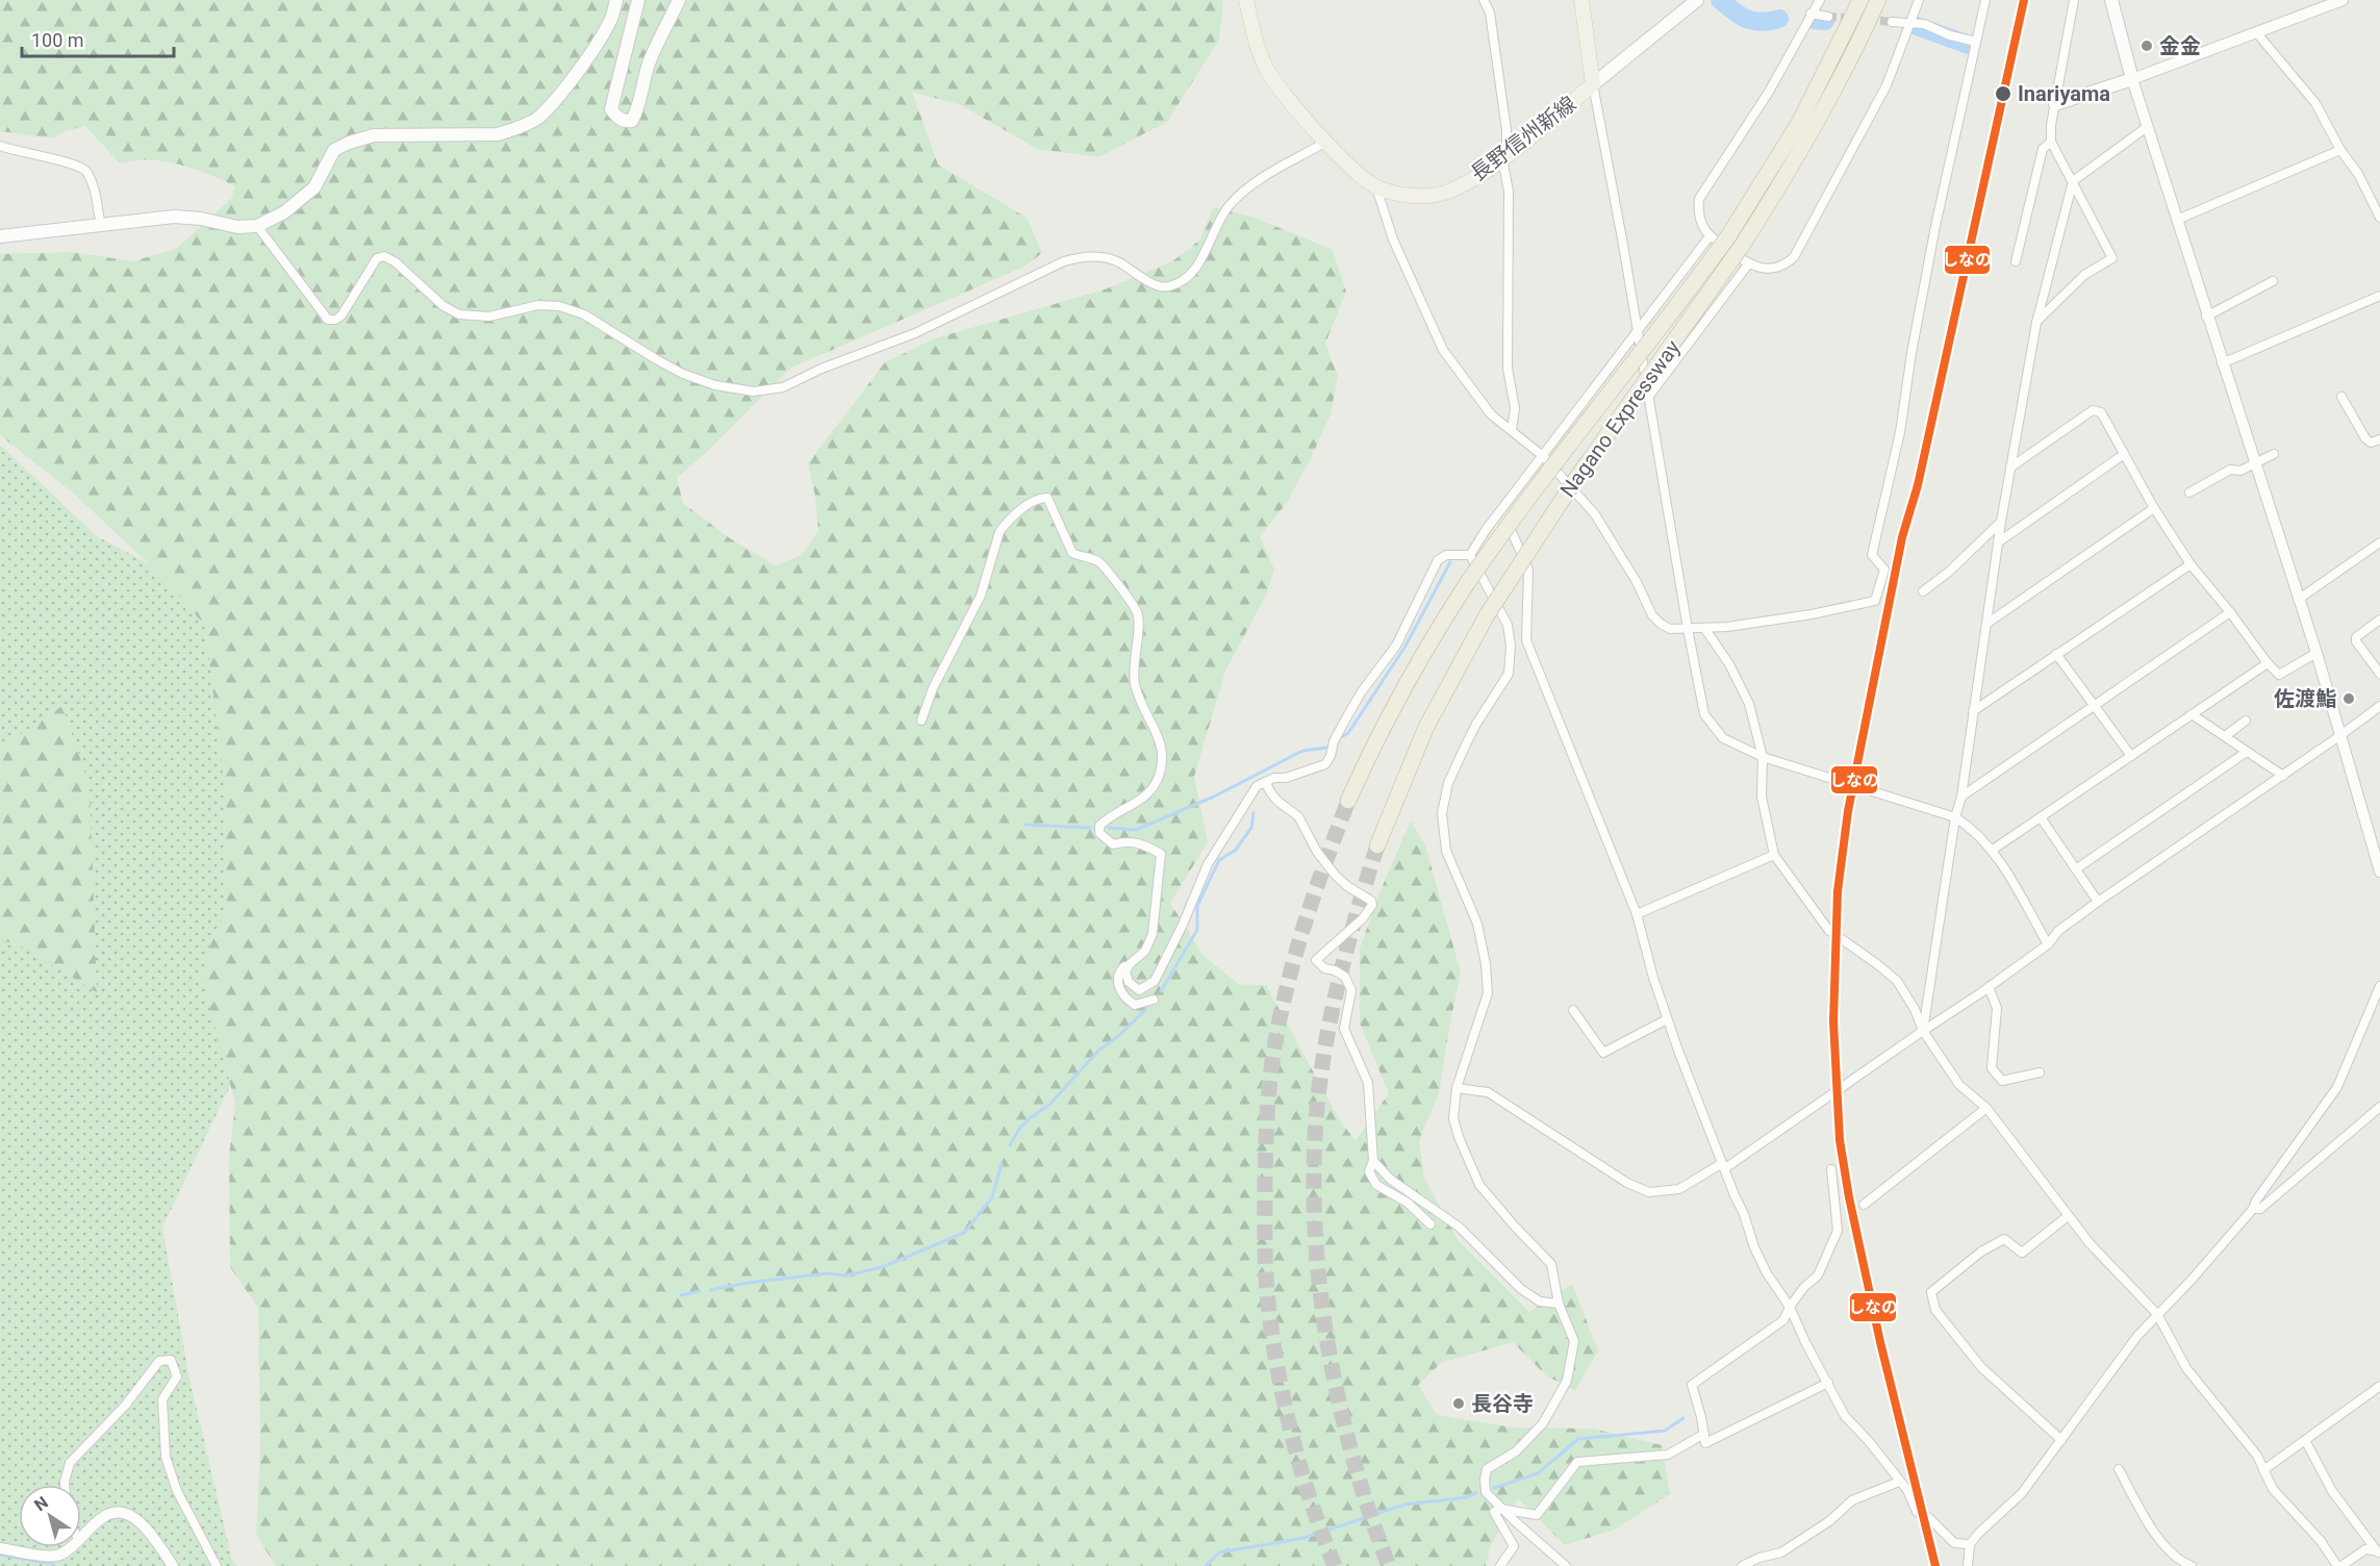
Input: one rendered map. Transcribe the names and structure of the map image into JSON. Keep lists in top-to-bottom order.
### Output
{
  "streets": {
    "highway": ["Nagano Expressway"],
    "main road": ["長野信州新線"]
  },
  "places": [
    "金金",
    "Inariyama",
    "佐渡鮨",
    "長谷寺"
  ],
  "lines": ["transit line しなの"],
  "scale_bar": "100 m",
  "north": "top left"
}
